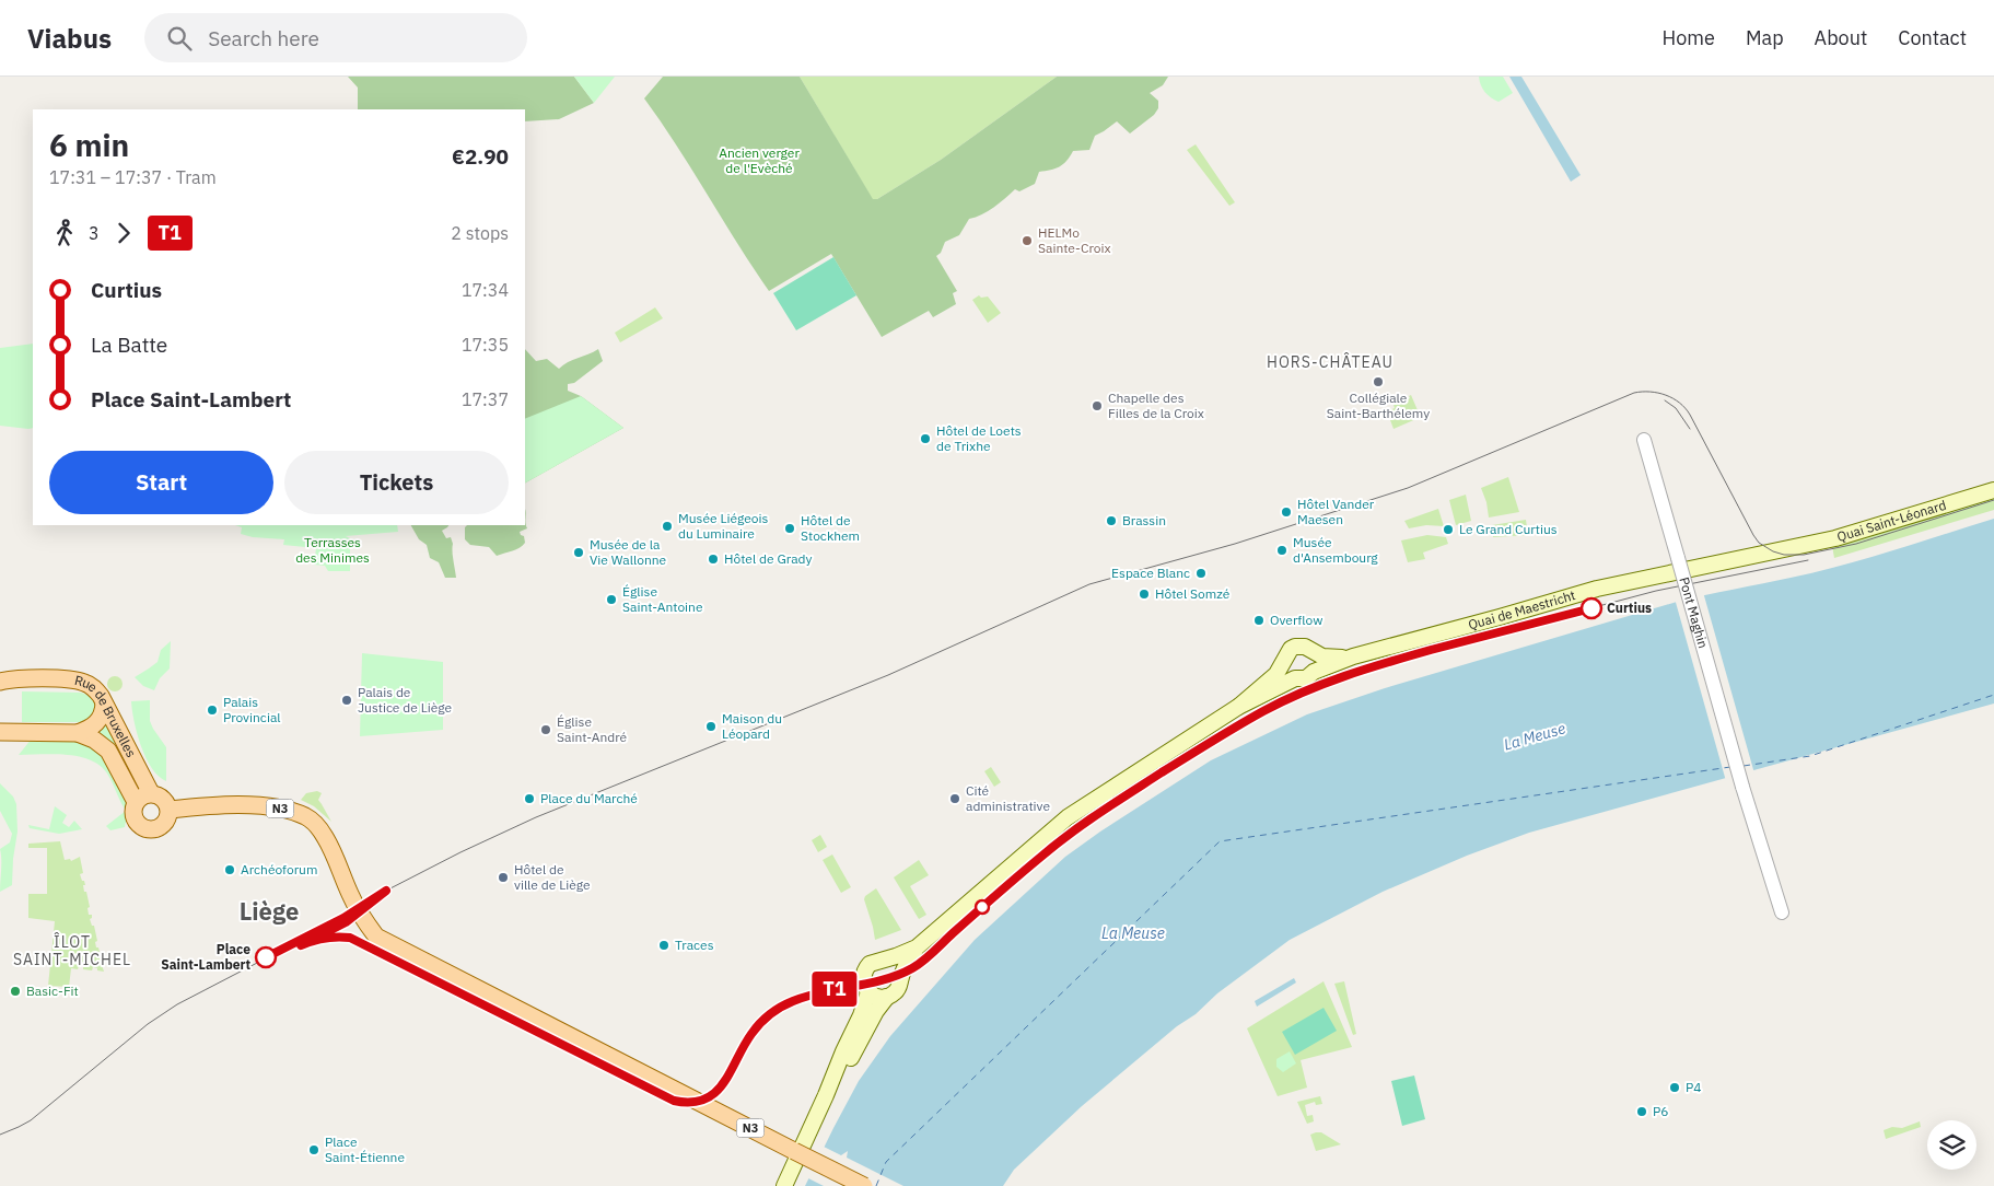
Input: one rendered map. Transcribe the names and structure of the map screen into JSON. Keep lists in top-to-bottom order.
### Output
{
  "streets": {
    "main road": [
      "Quai Saint-Léonard",
      "Quai de Maestricht",
      "Rue de Bruxelles",
      "N3"
    ],
    "street": ["Pont Maghin"]
  },
  "crossings": [
    ["Quai Saint-Léonard", "Quai de Maestricht"],
    ["Rue de Bruxelles", "N3"]
  ],
  "districts": ["HORS-CHÂTEAU", "Liège", "ÎLOT SAINT-MICHEL"],
  "water": ["La Meuse"],
  "parks": ["Ancien verger de l'Evèché", "Terrasses des Minimes"],
  "places": [
    "HELMo Sainte-Croix",
    "Collégiale Saint-Barthélemy",
    "Chapelle des Filles de la Croix",
    "Hôtel de Loets de Trixhe",
    "Hôtel Vander Maesen",
    "Brassin",
    "Musée Liégeois du Luminaire",
    "Hôtel de Stockhem",
    "Le Grand Curtius",
    "Musée d'Ansembourg",
    "Musée de la Vie Wallonne",
    "Hôtel de Grady",
    "Espace Blanc",
    "Hôtel Somzé",
    "Église Saint-Antoine",
    "Curtius",
    "Overflow",
    "Palais de Justice de Liège",
    "Palais Provincial",
    "Maison du Léopard",
    "Église Saint-André",
    "Place du Marché",
    "Cité administrative",
    "Archéoforum",
    "Hôtel de ville de Liège",
    "Traces",
    "Place Saint-Lambert",
    "Basic-Fit",
    "P4",
    "P6",
    "Place Saint-Étienne"
  ],
  "lines": ["tram line T1"],
  "page": {
    "header": "Viabus",
    "search": "Search here",
    "nav": [
      "Home",
      "Map",
      "About",
      "Contact"
    ],
    "on_map": "T1",
    "heading": ["6 min", "17:31 – 17:37 · Tram", "€2.90"],
    "legs": ["3", "T1", "2 stops"],
    "list": [
      {
        "name": "Curtius",
        "value": "17:34"
      },
      {
        "name": "La Batte",
        "value": "17:35"
      },
      {
        "name": "Place Saint-Lambert",
        "value": "17:37"
      }
    ],
    "buttons": ["Start", "Tickets"]
  }
}
